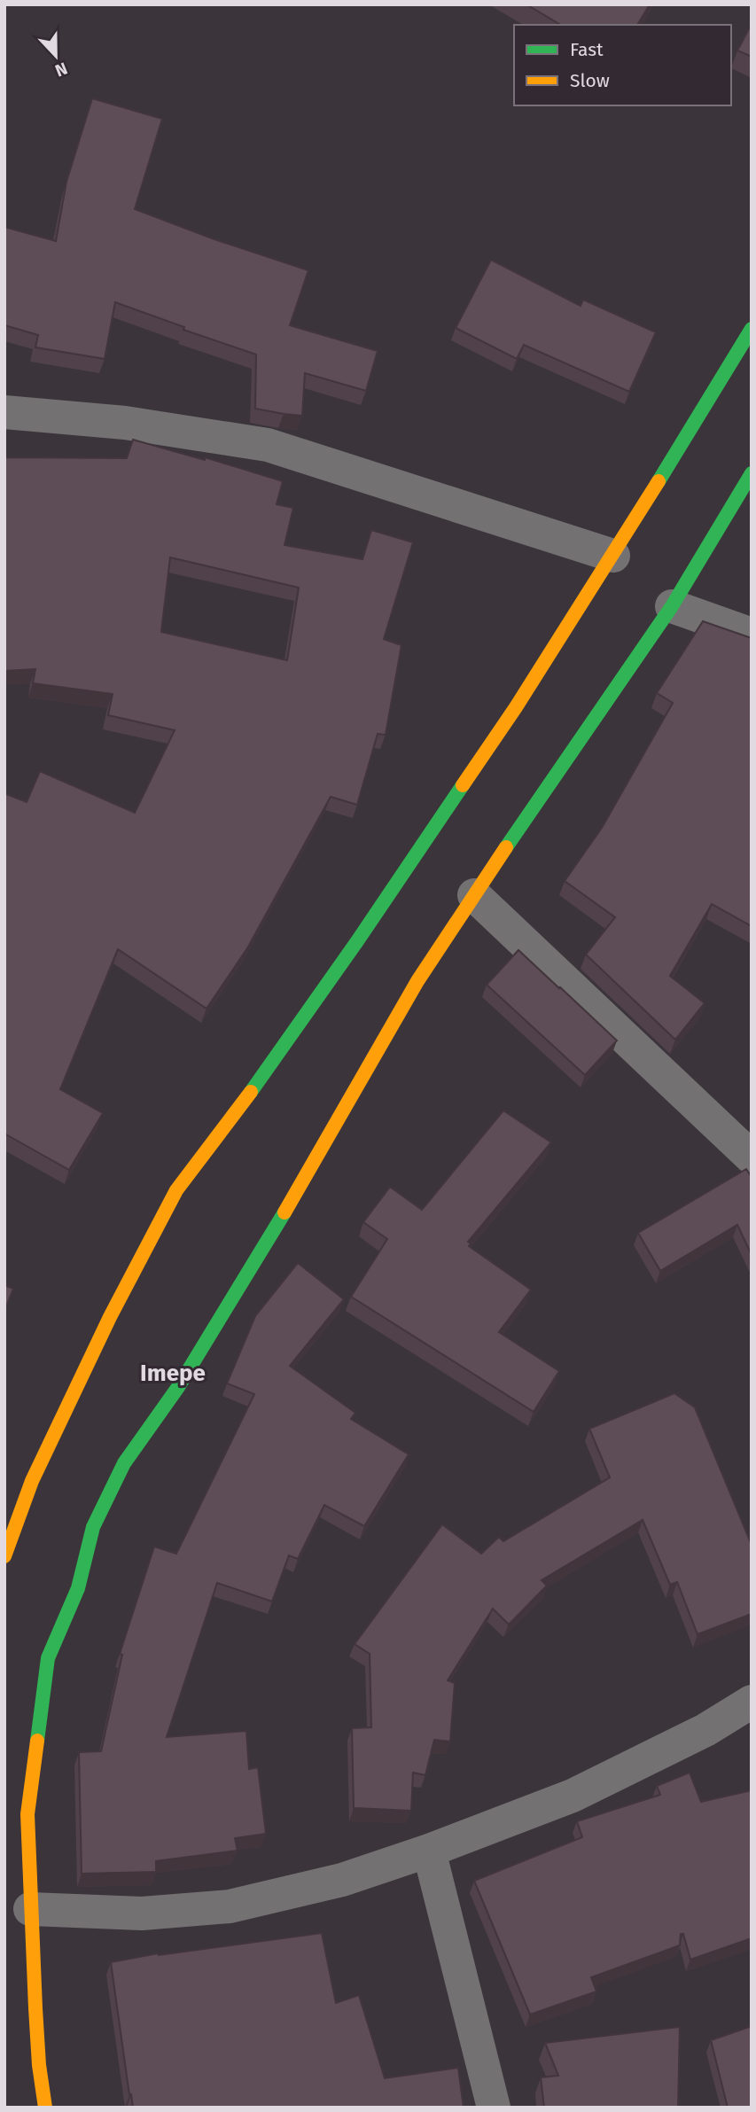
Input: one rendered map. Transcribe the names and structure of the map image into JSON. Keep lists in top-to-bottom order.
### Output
{
  "districts": ["Imepe"],
  "legend": ["Fast", "Slow"],
  "north": "bottom"
}
